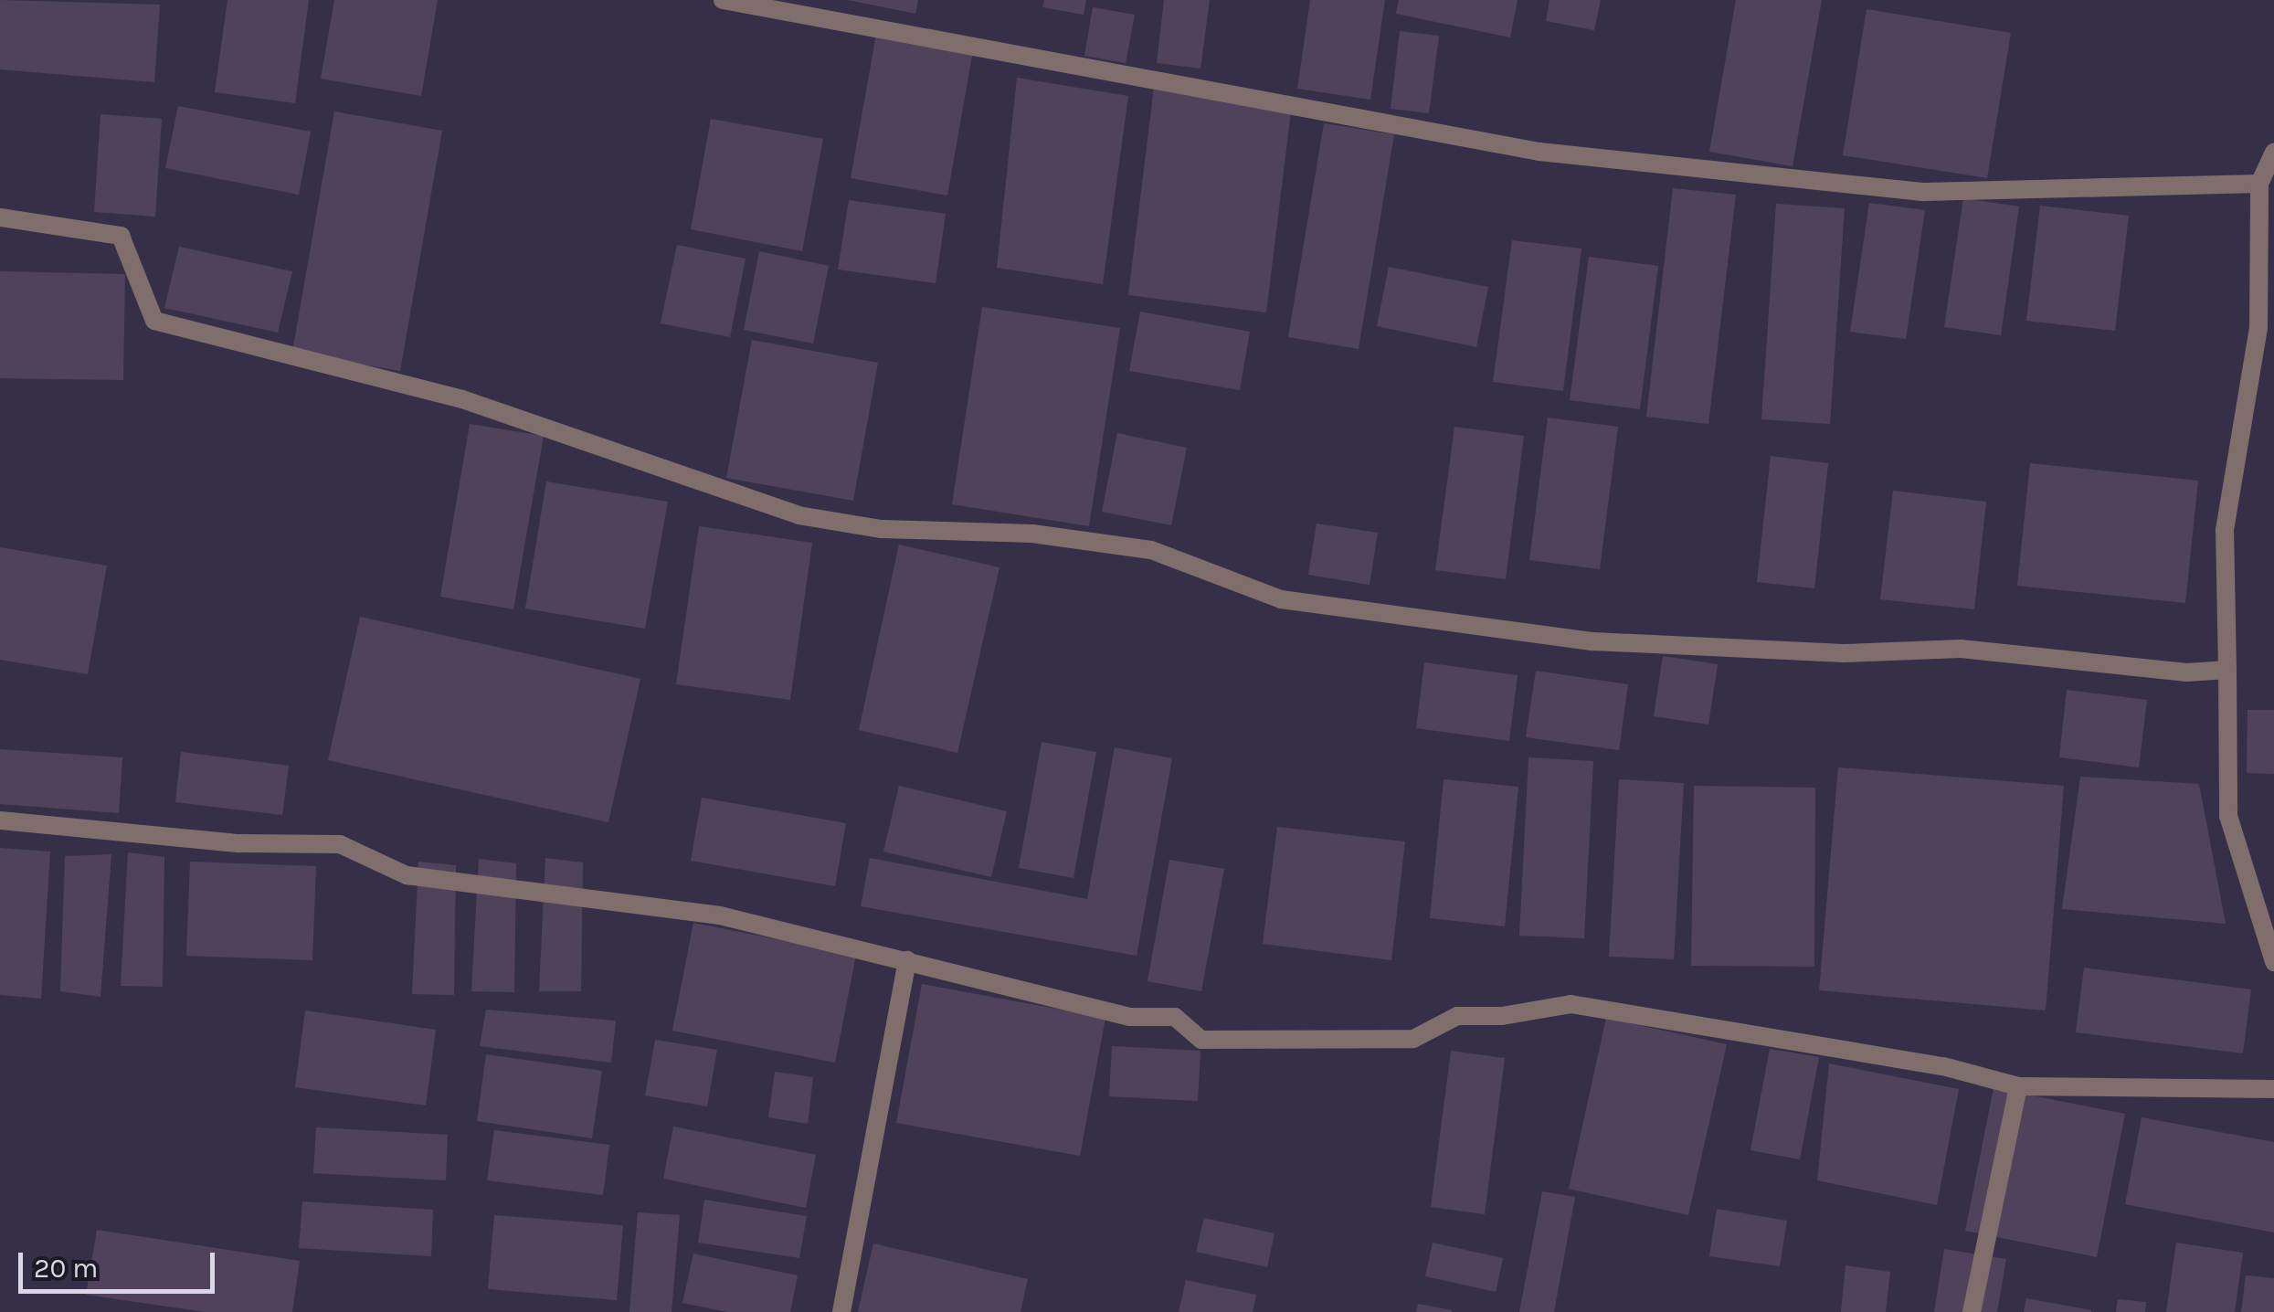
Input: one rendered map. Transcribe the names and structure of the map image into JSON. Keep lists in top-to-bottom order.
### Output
{
  "scale_bar": "20 m"
}
